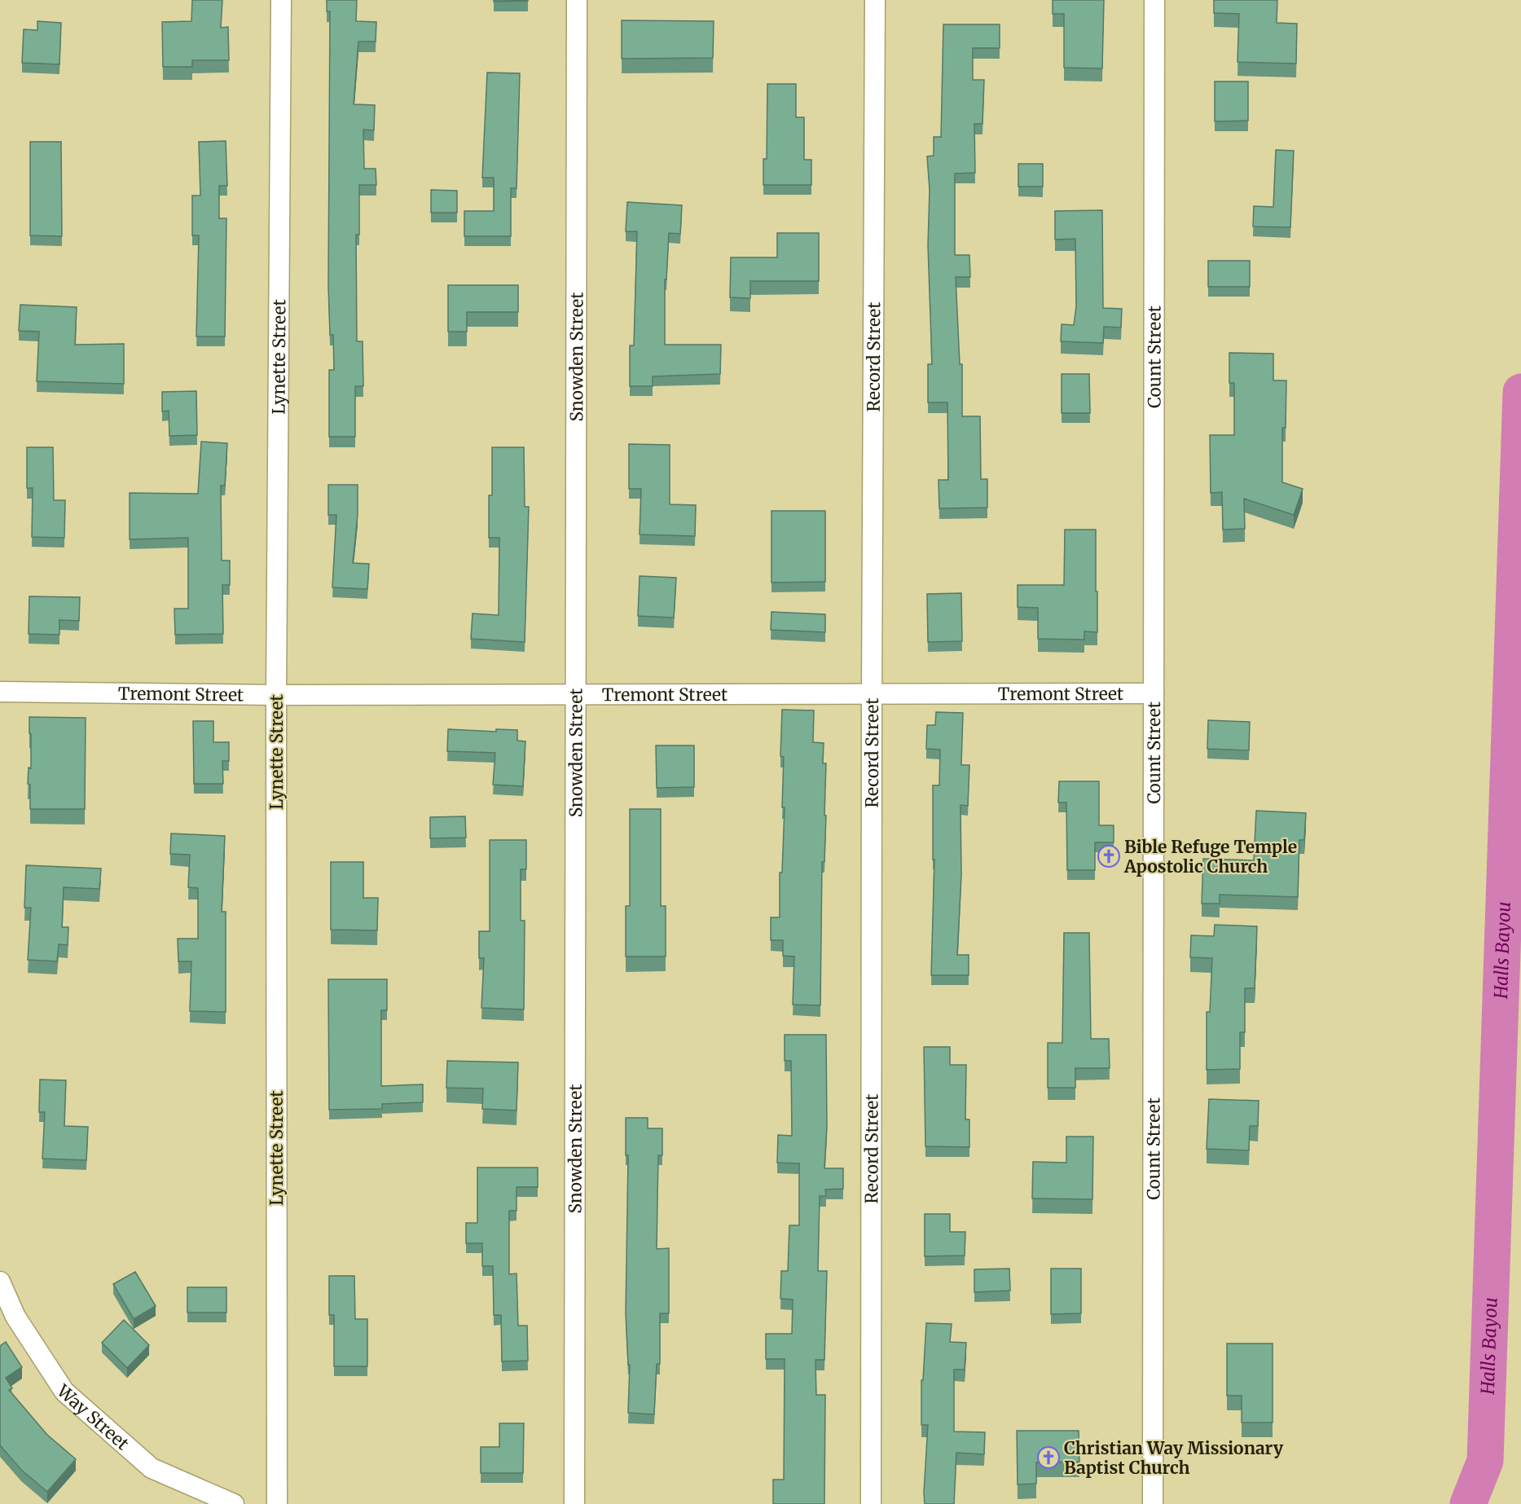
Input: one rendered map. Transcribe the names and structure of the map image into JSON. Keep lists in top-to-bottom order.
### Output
{
  "streets": {
    "street": [
      "Lynette Street",
      "Snowden Street",
      "Record Street",
      "Count Street",
      "Tremont Street",
      "Way Street"
    ]
  },
  "crossings": [
    ["Lynette Street", "Tremont Street"],
    ["Snowden Street", "Tremont Street"],
    ["Record Street", "Tremont Street"],
    ["Count Street", "Tremont Street"]
  ],
  "water": ["Halls Bayou"],
  "places": {
    "church": ["Bible Refuge Temple Apostolic Church", "Christian Way Missionary Baptist Church"]
  }
}
